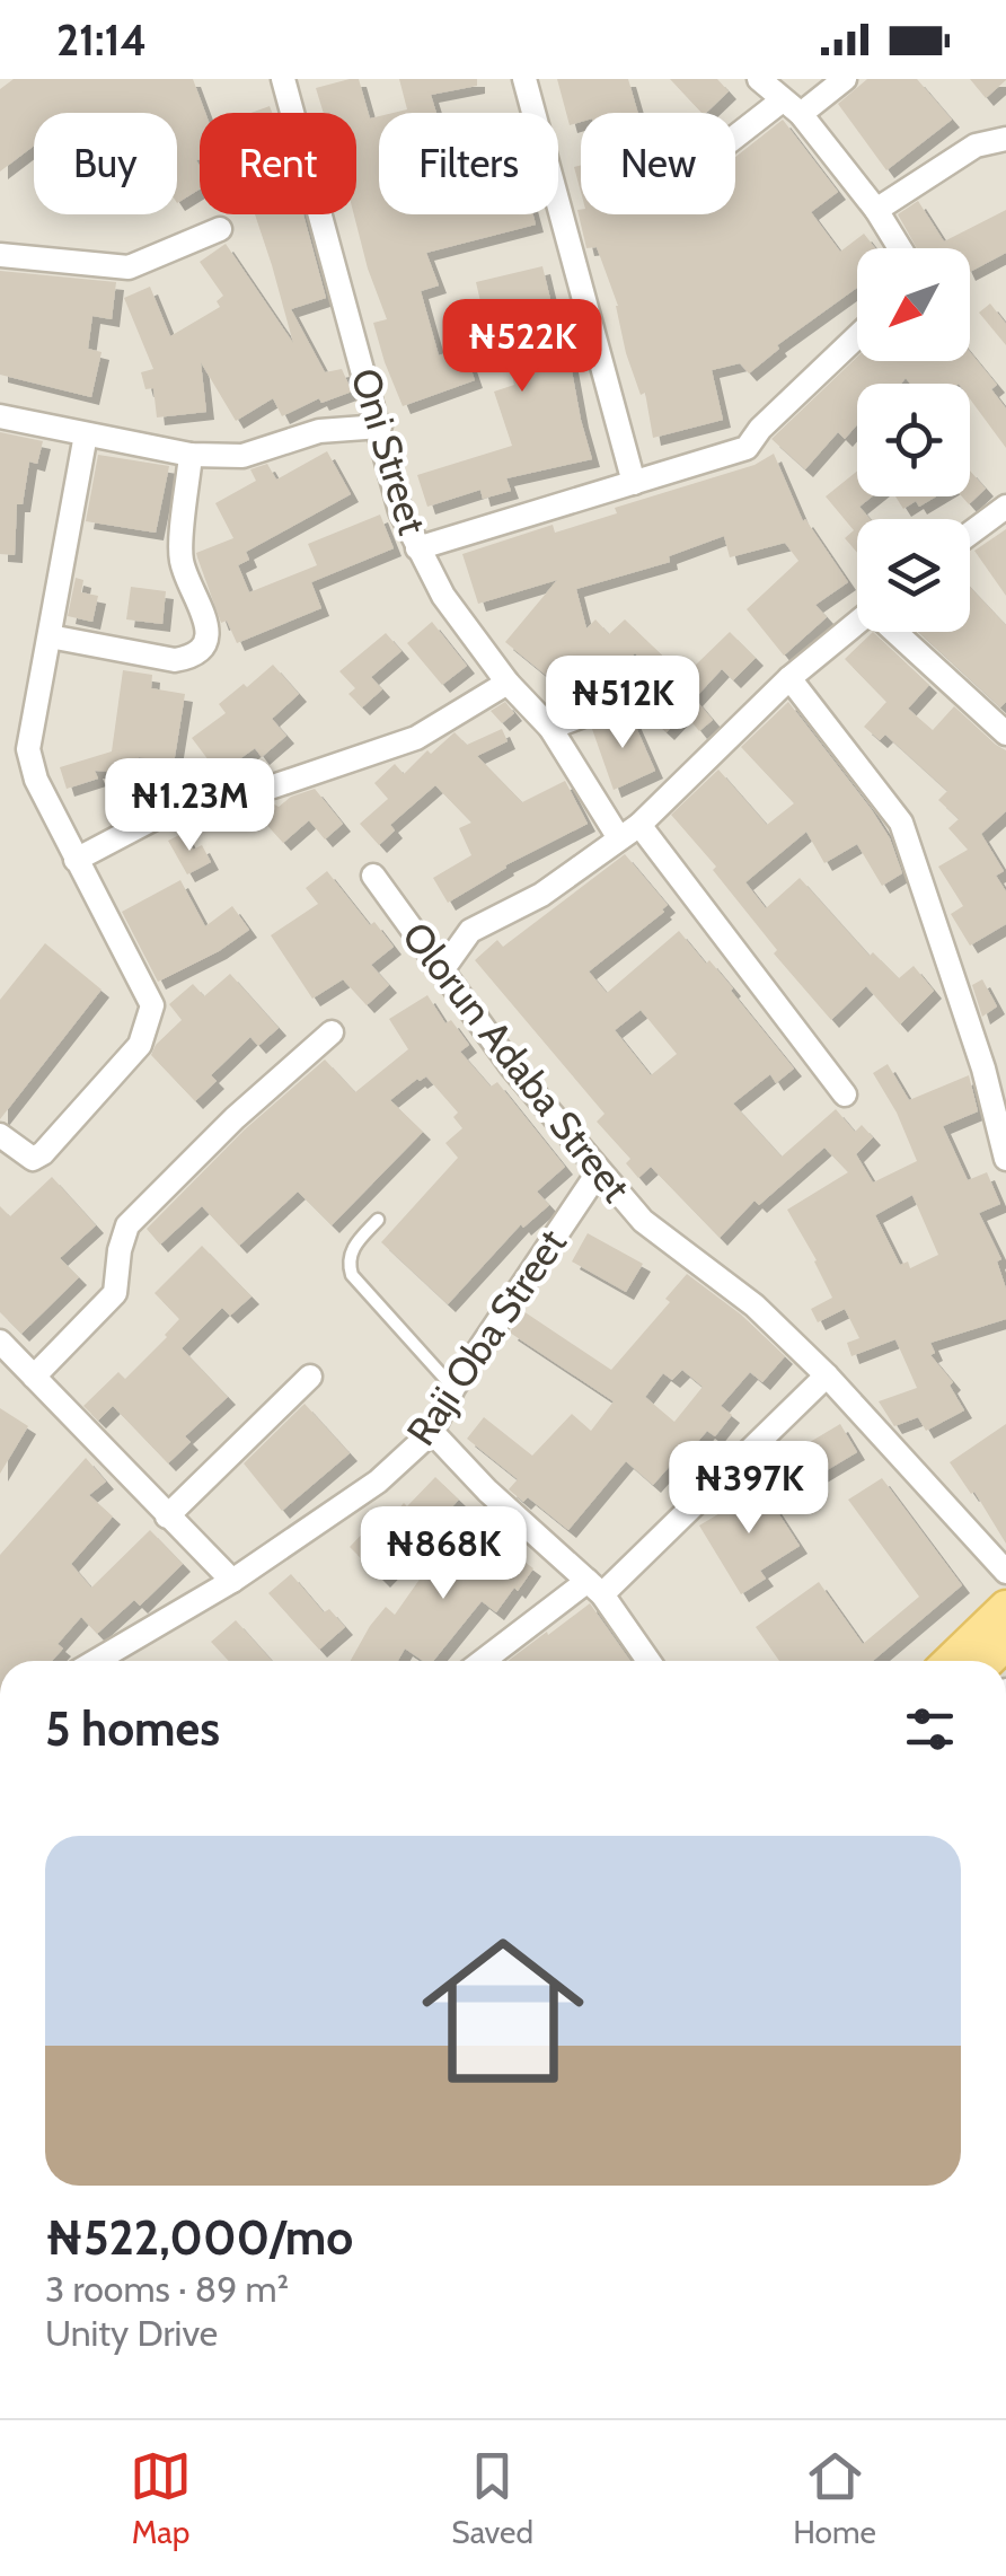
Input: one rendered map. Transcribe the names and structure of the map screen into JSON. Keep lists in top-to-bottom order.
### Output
{
  "streets": {
    "street": ["Oni Street", "Olorun Adaba Street", "Raji Oba Street"]
  },
  "crossings": [
    ["Olorun Adaba Street", "Raji Oba Street"]
  ],
  "north": "bottom left",
  "page": {
    "status": "21:14",
    "chip": [
      "Buy",
      "Rent",
      "Filters",
      "New"
    ],
    "price": [
      "₦522K",
      "₦512K",
      "₦1.23M",
      "₦397K",
      "₦868K"
    ],
    "heading": "5 homes",
    "list": [
      {
        "name": "₦522,000/mo",
        "note": "3 rooms · 89 m² · Unity Drive"
      }
    ],
    "tabs": ["Map", "Saved", "Home"]
  }
}
